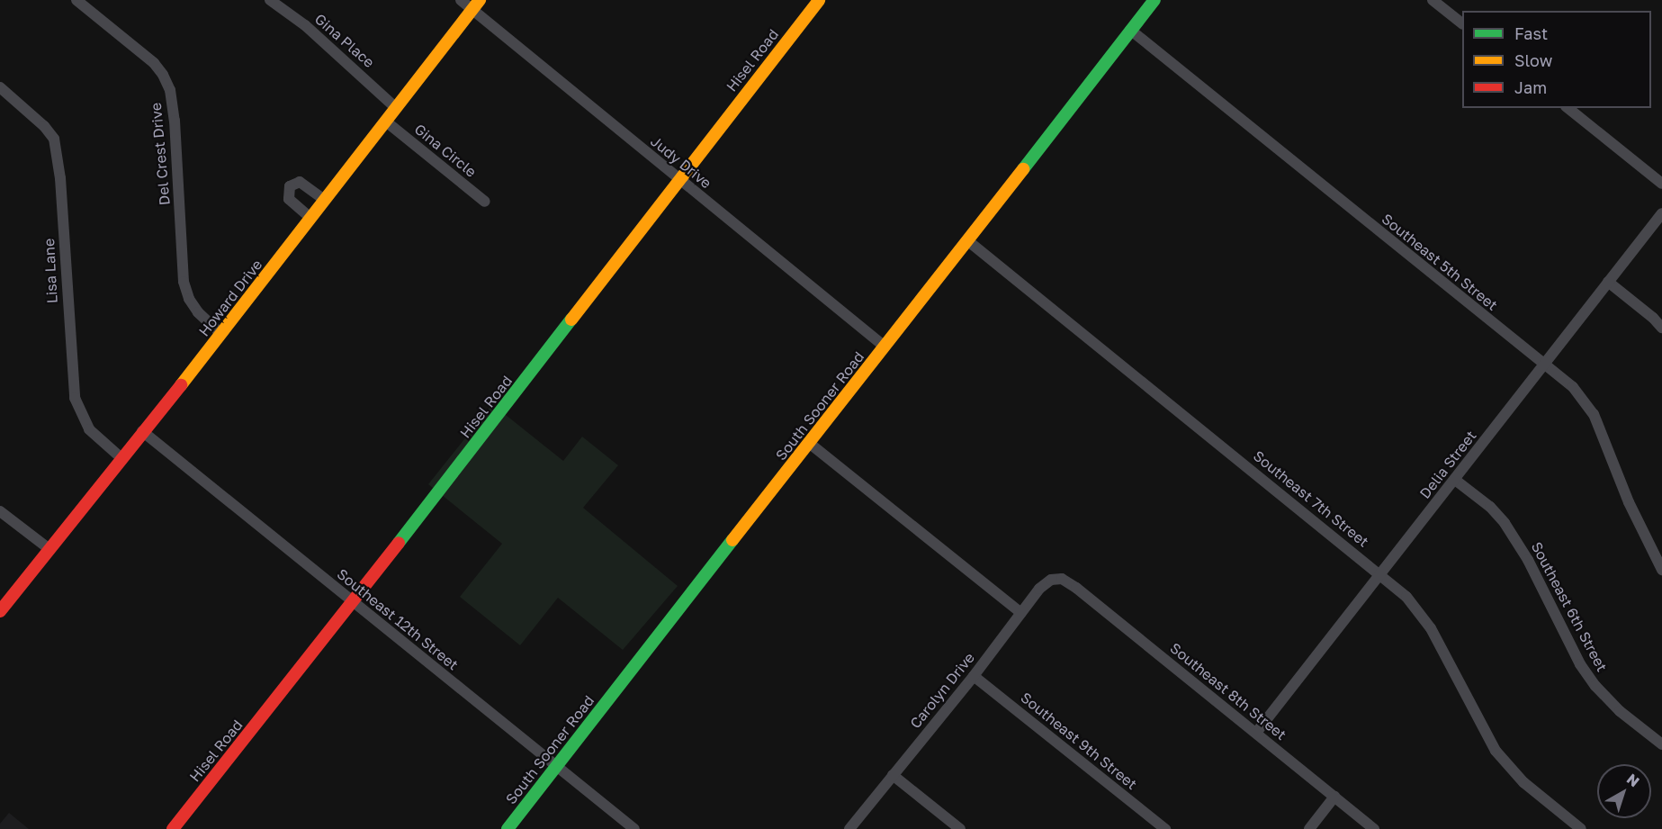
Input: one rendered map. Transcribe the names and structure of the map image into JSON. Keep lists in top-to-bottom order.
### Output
{
  "streets": {
    "street": [
      "Gina Place",
      "Hisel Road",
      "Gina Circle",
      "Del Crest Drive",
      "Judy Drive",
      "Southeast 5th Street",
      "Lisa Lane",
      "Howard Drive",
      "South Sooner Road",
      "Delia Street",
      "Southeast 7th Street",
      "Southeast 6th Street",
      "Southeast 12th Street",
      "Carolyn Drive",
      "Southeast 8th Street",
      "Southeast 9th Street"
    ]
  },
  "crossings": [
    ["Gina Place", "Howard Drive"],
    ["Hisel Road", "Judy Drive"],
    ["Hisel Road", "Southeast 12th Street"],
    ["Gina Circle", "Howard Drive"],
    ["Del Crest Drive", "Howard Drive"],
    ["Judy Drive", "Howard Drive"],
    ["Judy Drive", "South Sooner Road"],
    ["Southeast 5th Street", "South Sooner Road"],
    ["Southeast 5th Street", "Delia Street"],
    ["Lisa Lane", "Howard Drive"],
    ["Howard Drive", "Southeast 12th Street"],
    ["South Sooner Road", "Southeast 7th Street"],
    ["South Sooner Road", "Southeast 12th Street"],
    ["Delia Street", "Southeast 7th Street"],
    ["Delia Street", "Southeast 6th Street"],
    ["Delia Street", "Southeast 8th Street"],
    ["Carolyn Drive", "Southeast 8th Street"],
    ["Carolyn Drive", "Southeast 9th Street"]
  ],
  "legend": ["Fast", "Slow", "Jam"],
  "north": "top right"
}
